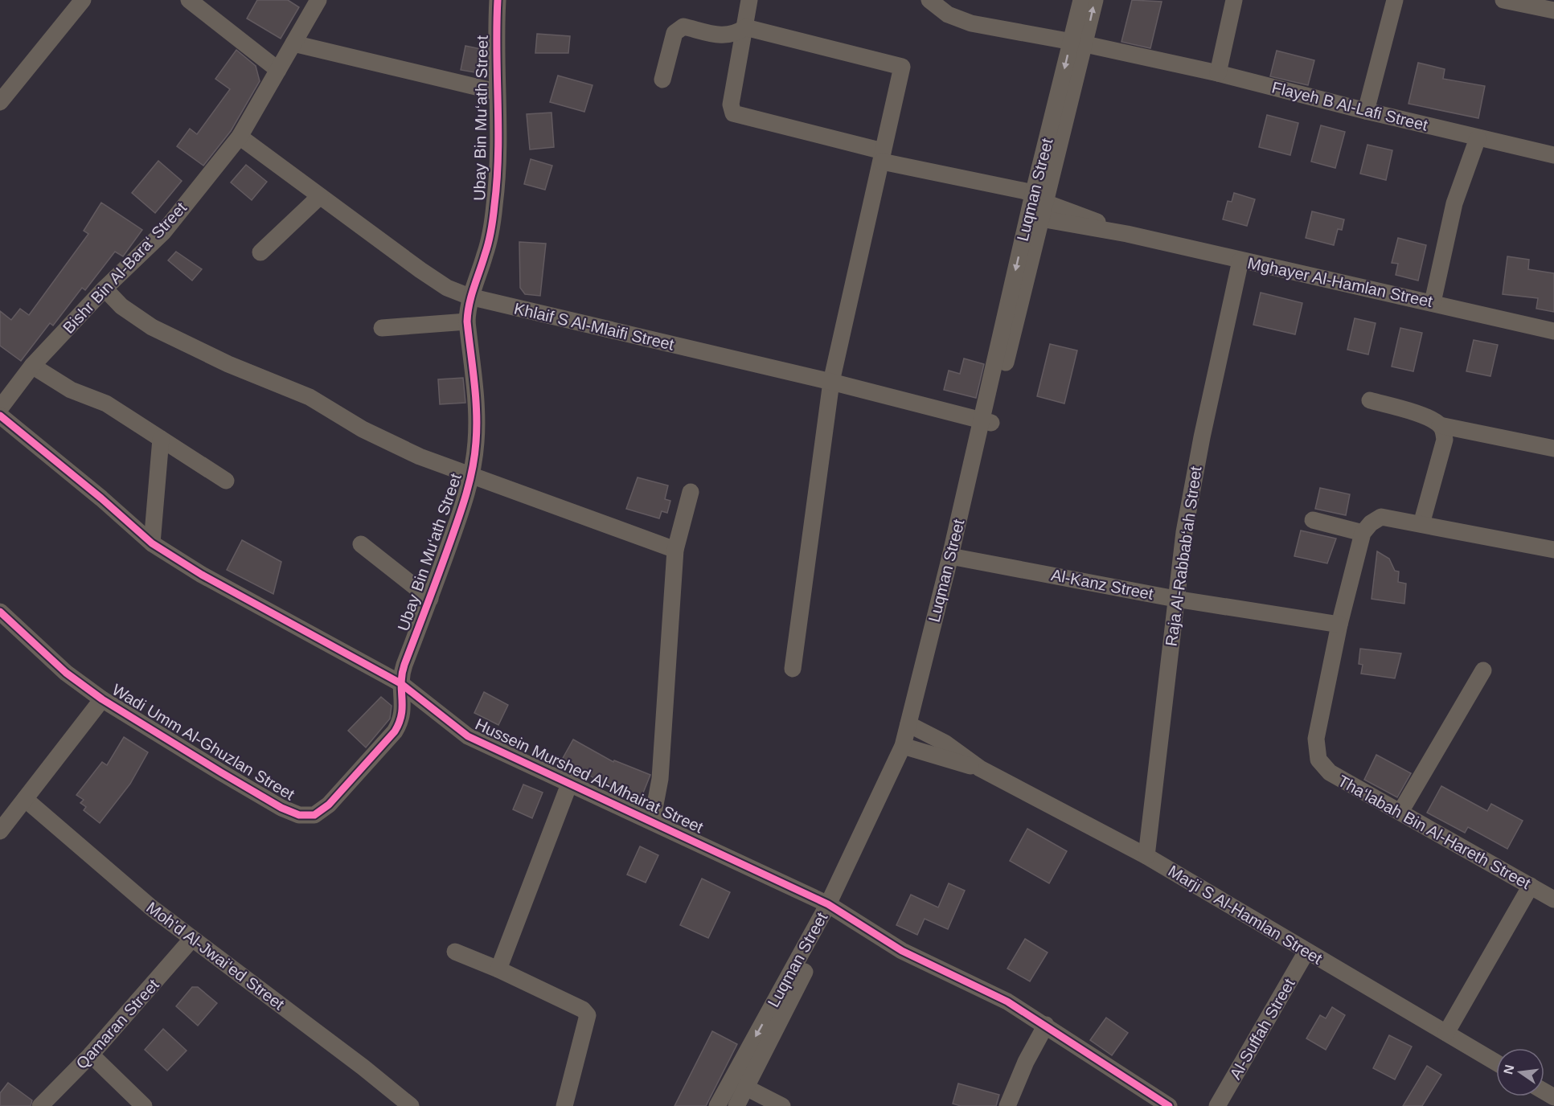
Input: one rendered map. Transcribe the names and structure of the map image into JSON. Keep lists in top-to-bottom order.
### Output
{
  "streets": {
    "street": [
      "Flayeh B Al-Lafi Street",
      "Ubay Bin Mu‘ath Street",
      "Luqman Street",
      "Bishr Bin Al-Bara‘ Street",
      "Mghayer Al-Hamlan Street",
      "Khlaif S Al-Mlaifi Street",
      "Raja Al-Rabbab‘ah Street",
      "Al-Kanz Street",
      "Wadi Umm Al-Ghuzlan Street",
      "Hussein Murshed Al-Mhairat Street",
      "Tha‘labah Bin Al-Hareth Street",
      "Marji S Al-Hamlan Street",
      "Moh'd Al-Jwai‘ed Street",
      "Qamaran Street",
      "Al-Suffah Street"
    ]
  },
  "crossings": [
    ["Flayeh B Al-Lafi Street", "Luqman Street"],
    ["Ubay Bin Mu‘ath Street", "Khlaif S Al-Mlaifi Street"],
    ["Ubay Bin Mu‘ath Street", "Wadi Umm Al-Ghuzlan Street"],
    ["Ubay Bin Mu‘ath Street", "Hussein Murshed Al-Mhairat Street"],
    ["Luqman Street", "Mghayer Al-Hamlan Street"],
    ["Luqman Street", "Khlaif S Al-Mlaifi Street"],
    ["Luqman Street", "Al-Kanz Street"],
    ["Luqman Street", "Hussein Murshed Al-Mhairat Street"],
    ["Luqman Street", "Marji S Al-Hamlan Street"],
    ["Bishr Bin Al-Bara‘ Street", "Khlaif S Al-Mlaifi Street"],
    ["Mghayer Al-Hamlan Street", "Raja Al-Rabbab‘ah Street"],
    ["Raja Al-Rabbab‘ah Street", "Al-Kanz Street"],
    ["Raja Al-Rabbab‘ah Street", "Marji S Al-Hamlan Street"],
    ["Al-Kanz Street", "Tha‘labah Bin Al-Hareth Street"],
    ["Wadi Umm Al-Ghuzlan Street", "Hussein Murshed Al-Mhairat Street"],
    ["Marji S Al-Hamlan Street", "Al-Suffah Street"],
    ["Moh'd Al-Jwai‘ed Street", "Qamaran Street"]
  ],
  "north": "left"
}
